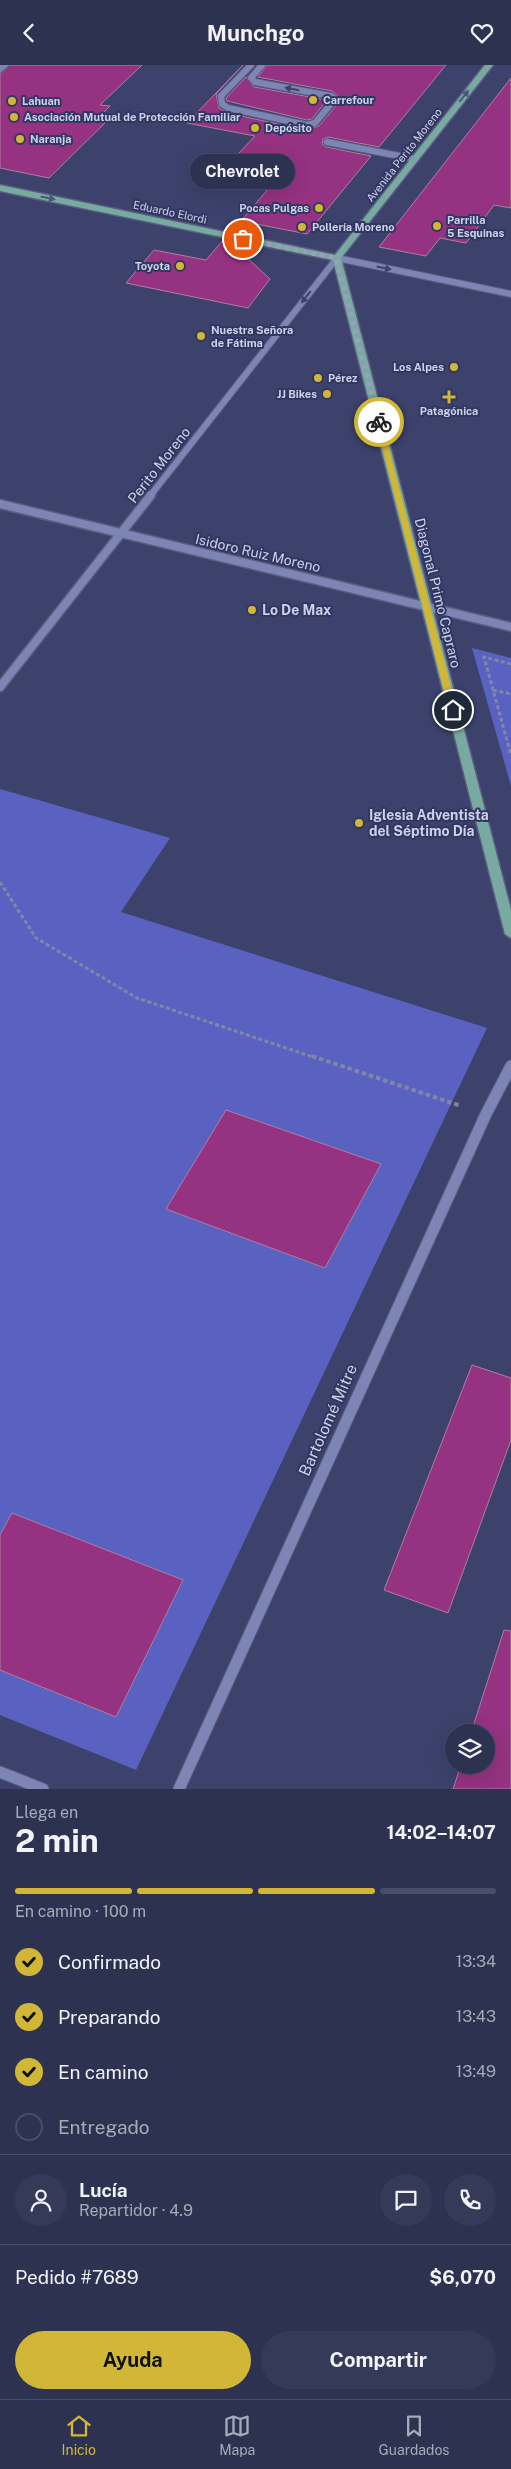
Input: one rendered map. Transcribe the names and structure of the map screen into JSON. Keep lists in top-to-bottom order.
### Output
{
  "streets": {
    "main road": ["Avenida Perito Moreno", "Eduardo Elordi", "Diagonal Primo Capraro"],
    "street": ["Perito Moreno", "Isidoro Ruiz Moreno", "Bartolomé Mitre"]
  },
  "crossings": [
    ["Avenida Perito Moreno", "Eduardo Elordi"],
    ["Avenida Perito Moreno", "Perito Moreno"],
    ["Avenida Perito Moreno", "Diagonal Primo Capraro"],
    ["Eduardo Elordi", "Perito Moreno"],
    ["Eduardo Elordi", "Diagonal Primo Capraro"],
    ["Perito Moreno", "Isidoro Ruiz Moreno"],
    ["Perito Moreno", "Diagonal Primo Capraro"],
    ["Isidoro Ruiz Moreno", "Diagonal Primo Capraro"]
  ],
  "one_way": ["Avenida Perito Moreno", "Eduardo Elordi", "Perito Moreno"],
  "places": {
    "other": [
      "Carrefour",
      "Lahuan",
      "Asociación Mutual de Protección Familiar",
      "Depósito",
      "Naranja",
      "Pocas Pulgas",
      "Parrilla 5 Esquinas",
      "Pollería Moreno",
      "Chevrolet",
      "Toyota",
      "Nuestra Señora de Fátima",
      "Los Alpes",
      "Pérez",
      "JJ Bikes",
      "Lo De Max",
      "Iglesia Adventista del Séptimo Día"
    ],
    "health": ["Patagónica"]
  },
  "page": {
    "header": "Munchgo",
    "bubble": "Chevrolet",
    "heading": ["2 min", "Llega en", "14:02–14:07"],
    "panel": [
      "Lucía",
      "Repartidor · 4.9",
      "Pedido #7689",
      "$6,070"
    ],
    "bar": "En camino · 100 m",
    "list": [
      ["Confirmado", "13:34"],
      ["Preparando", "13:43"],
      ["En camino", "13:49"],
      "Entregado"
    ],
    "buttons": ["Ayuda", "Compartir"],
    "tabs": ["Inicio", "Mapa", "Guardados"]
  }
}
